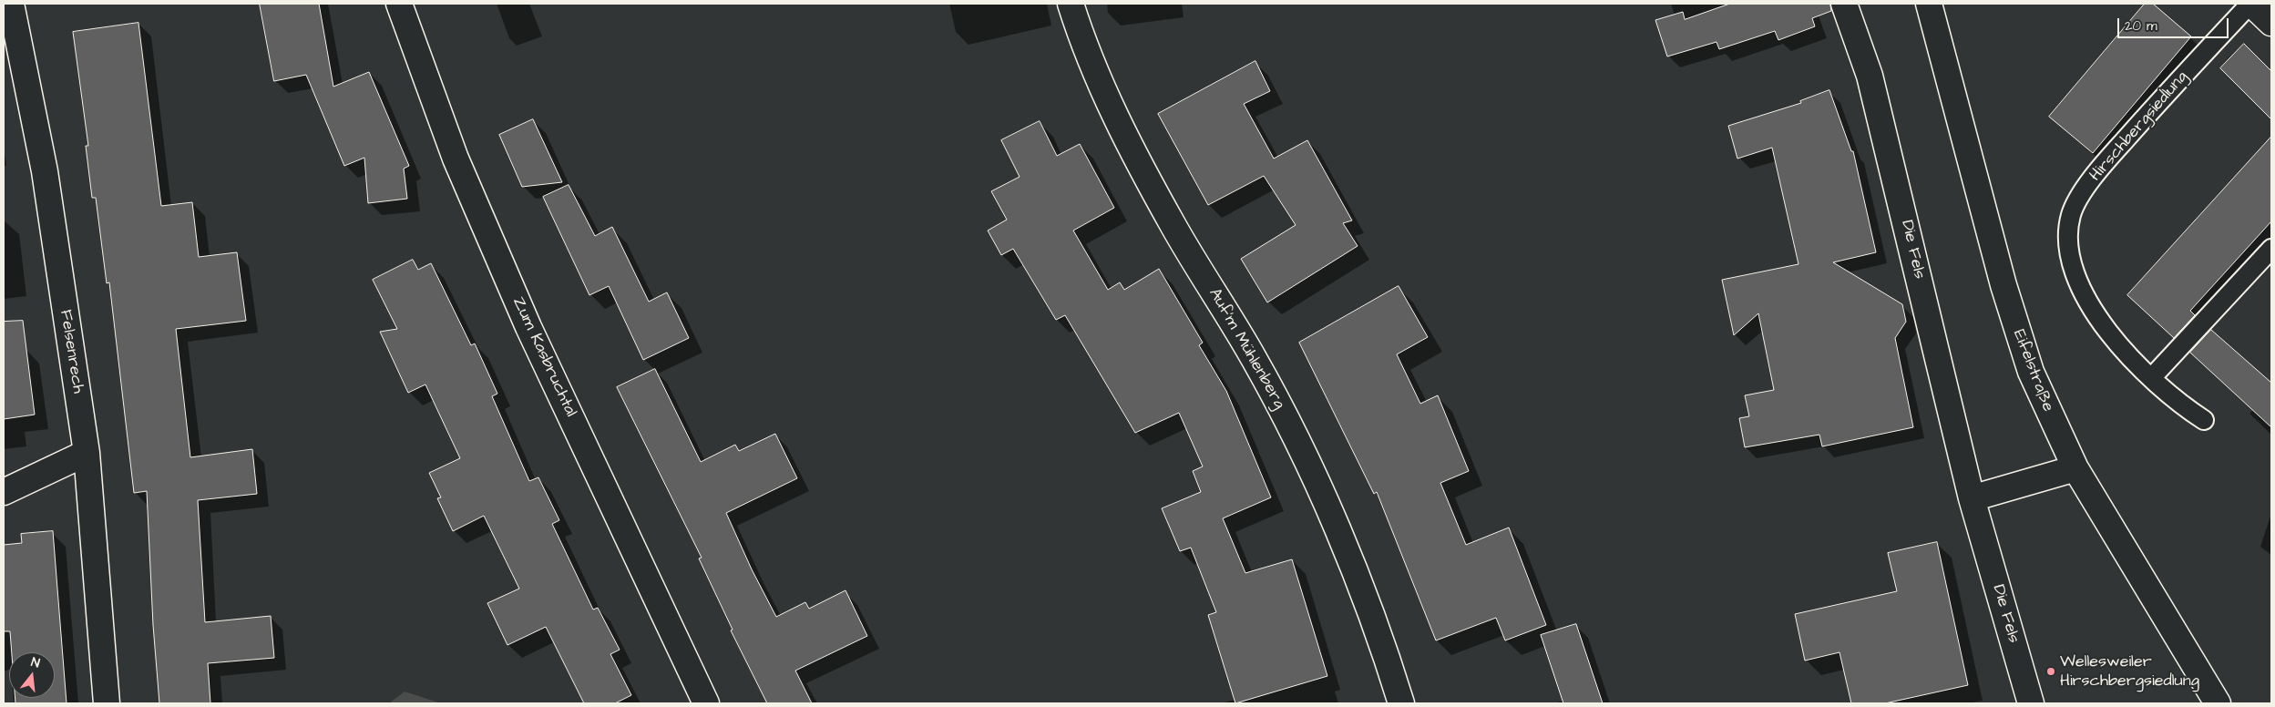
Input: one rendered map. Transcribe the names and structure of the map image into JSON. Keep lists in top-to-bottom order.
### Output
{
  "streets": {
    "street": [
      "Hirschbergsiedlung",
      "Die Fels",
      "Auf'm Mühlenberg",
      "Felsenrech",
      "Zum Kasbruchtal",
      "Eifelstraße"
    ]
  },
  "places": ["Wellesweiler Hirschbergsiedlung"],
  "scale_bar": "20 m",
  "north": "top"
}
